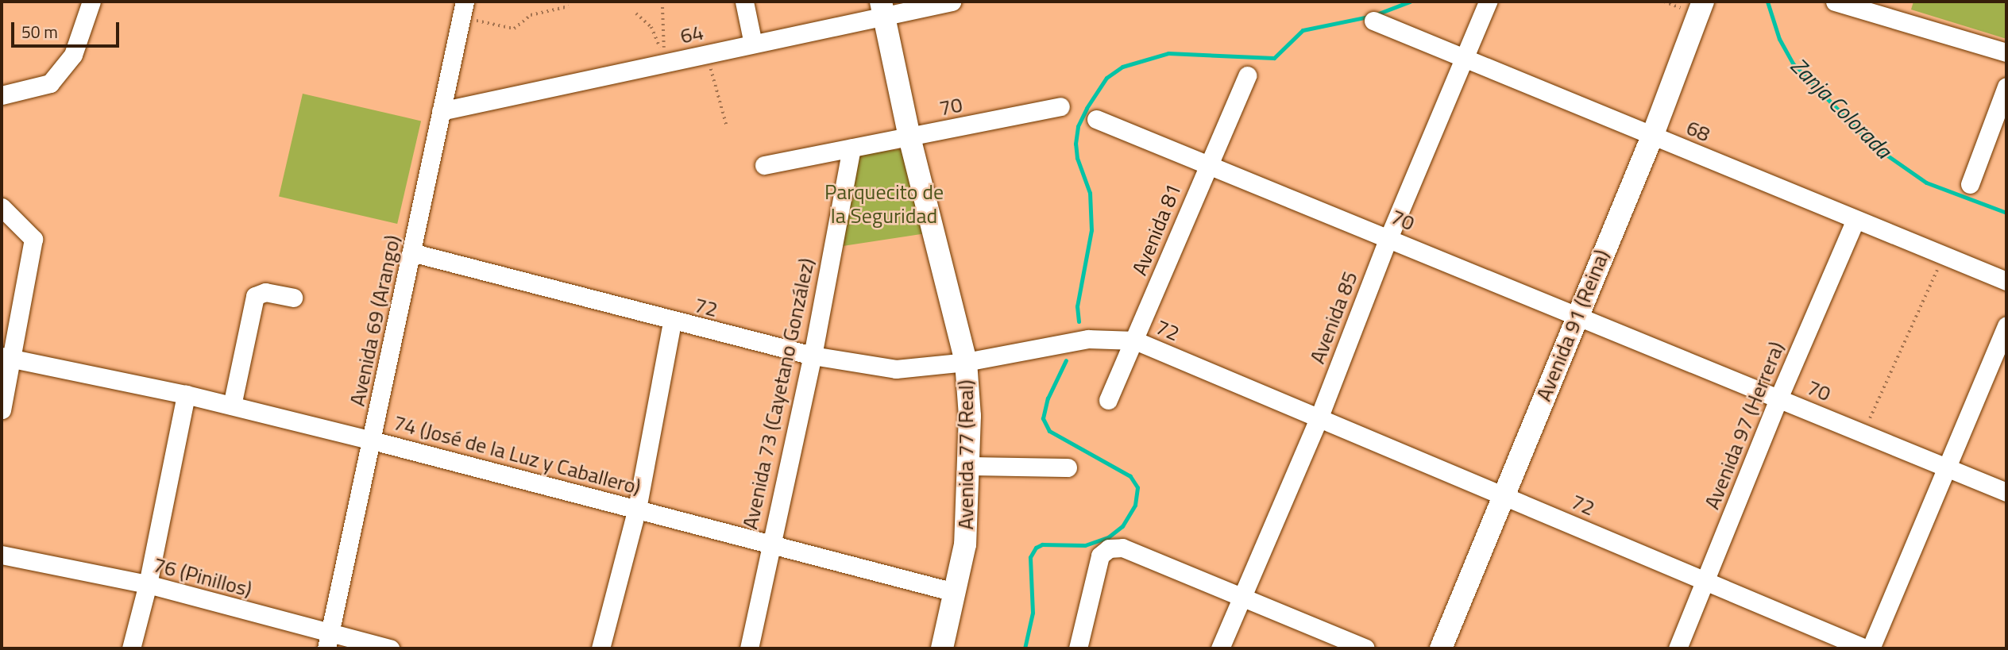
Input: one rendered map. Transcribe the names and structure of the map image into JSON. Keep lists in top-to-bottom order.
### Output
{
  "streets": {
    "main road": ["Avenida 91 (Reina)", "Avenida 77 (Real)"],
    "street": [
      "64",
      "70",
      "68",
      "Avenida 81",
      "72",
      "Avenida 85",
      "Avenida 69 (Arango)",
      "Avenida 73 (Cayetano González)",
      "Avenida 97 (Herrera)",
      "74 (José de la Luz y Caballero)",
      "76 (Pinillos)"
    ]
  },
  "crossings": [
    ["64", "Avenida 69 (Arango)"],
    ["64", "Avenida 77 (Real)"],
    ["70", "Avenida 81"],
    ["70", "Avenida 85"],
    ["70", "Avenida 91 (Reina)"],
    ["70", "Avenida 73 (Cayetano González)"],
    ["70", "Avenida 97 (Herrera)"],
    ["70", "Avenida 77 (Real)"],
    ["68", "Avenida 85"],
    ["68", "Avenida 91 (Reina)"],
    ["68", "Avenida 97 (Herrera)"],
    ["Avenida 81", "72"],
    ["72", "Avenida 85"],
    ["72", "Avenida 69 (Arango)"],
    ["72", "Avenida 91 (Reina)"],
    ["72", "Avenida 73 (Cayetano González)"],
    ["72", "Avenida 97 (Herrera)"],
    ["72", "Avenida 77 (Real)"],
    ["Avenida 69 (Arango)", "74 (José de la Luz y Caballero)"],
    ["Avenida 69 (Arango)", "76 (Pinillos)"],
    ["Avenida 73 (Cayetano González)", "74 (José de la Luz y Caballero)"],
    ["74 (José de la Luz y Caballero)", "Avenida 77 (Real)"]
  ],
  "water": ["Zanja Colorada"],
  "parks": ["Parquecito de la Seguridad"],
  "scale_bar": "50 m"
}
